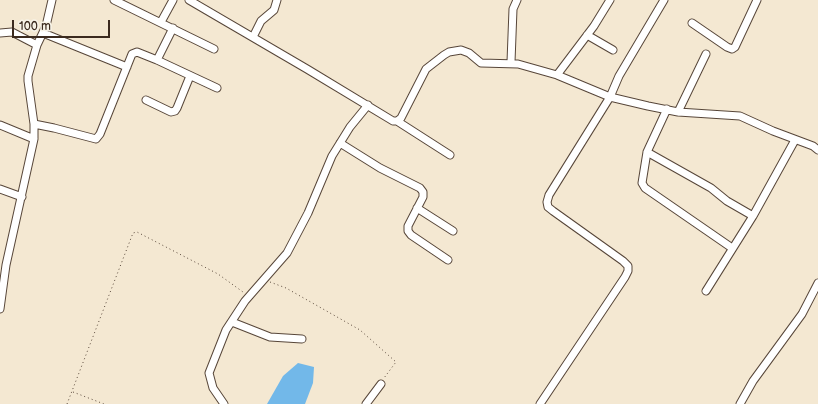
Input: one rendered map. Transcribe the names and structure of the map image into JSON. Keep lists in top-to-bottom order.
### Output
{
  "scale_bar": "100 m"
}
